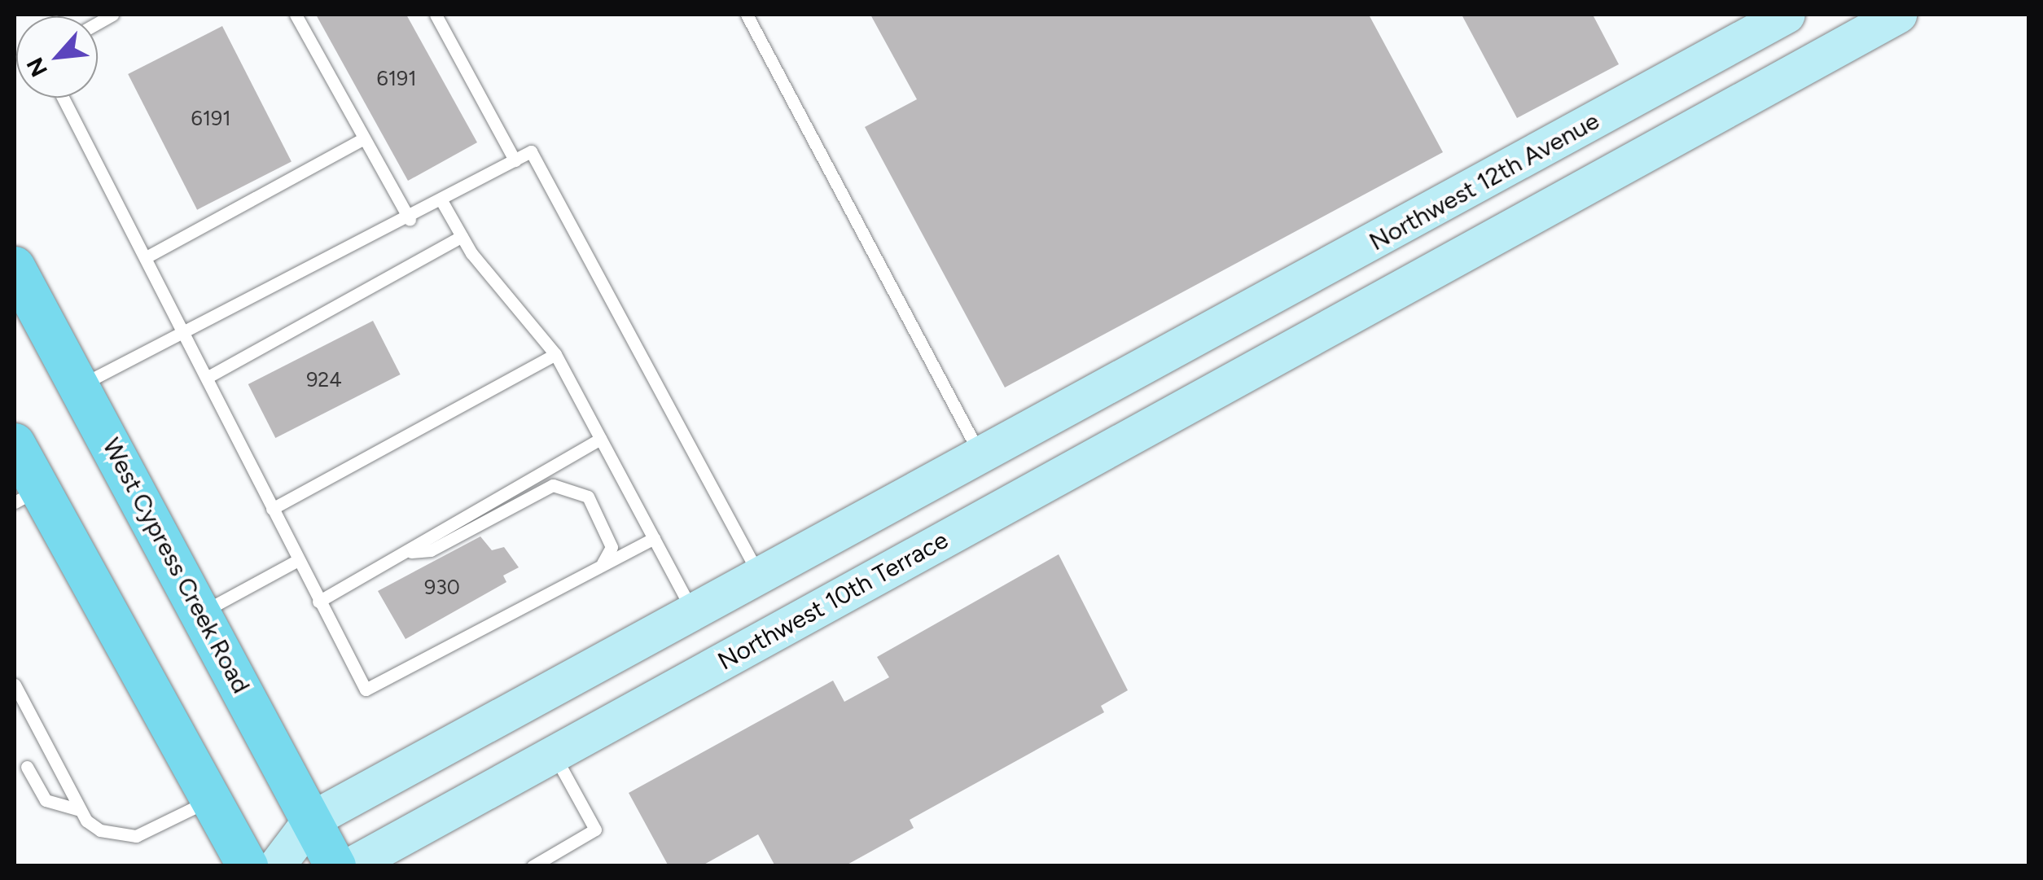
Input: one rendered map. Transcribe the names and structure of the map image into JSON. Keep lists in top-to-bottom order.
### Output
{
  "streets": {
    "main road": ["West Cypress Creek Road"],
    "street": ["Northwest 12th Avenue", "Northwest 10th Terrace"]
  },
  "house_numbers": [
    "6191",
    "6191",
    "924",
    "930"
  ],
  "north": "bottom left"
}
